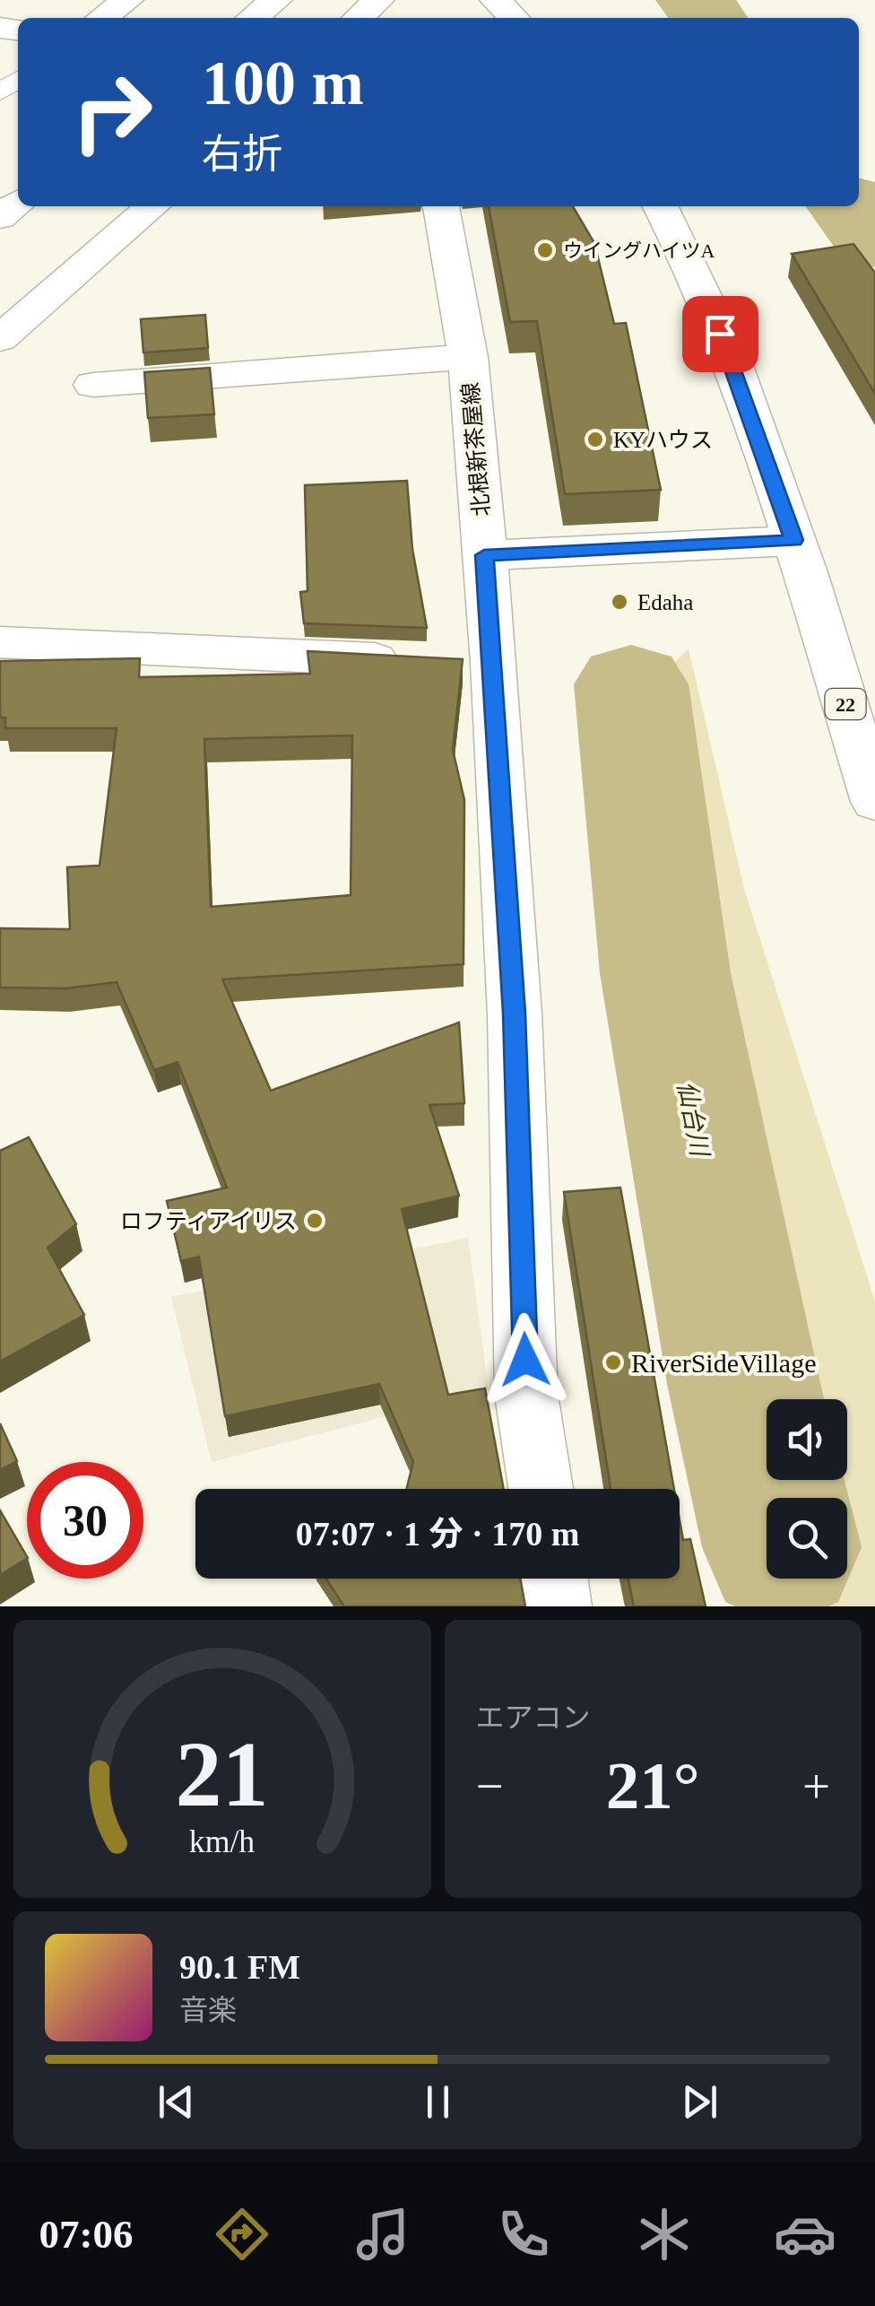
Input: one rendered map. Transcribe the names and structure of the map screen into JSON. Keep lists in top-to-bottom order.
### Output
{
  "streets": {
    "street": ["北根新茶屋線", "22"]
  },
  "water": ["仙台川"],
  "places": [
    "ウイングハイツA",
    "KYハウス",
    "Edaha",
    "ロフティアイリス",
    "RiverSideVillage"
  ],
  "page": {
    "turn": ["100 m", "右折"],
    "limit": "30",
    "trip": "07:07 · 1 分 · 170 m",
    "tile": "エアコン",
    "heat": ["−", "21°", "+"],
    "song": ["90.1 FM", "音楽"],
    "tabs": "07:06",
    "gauge": ["21", "km/h"]
  }
}
